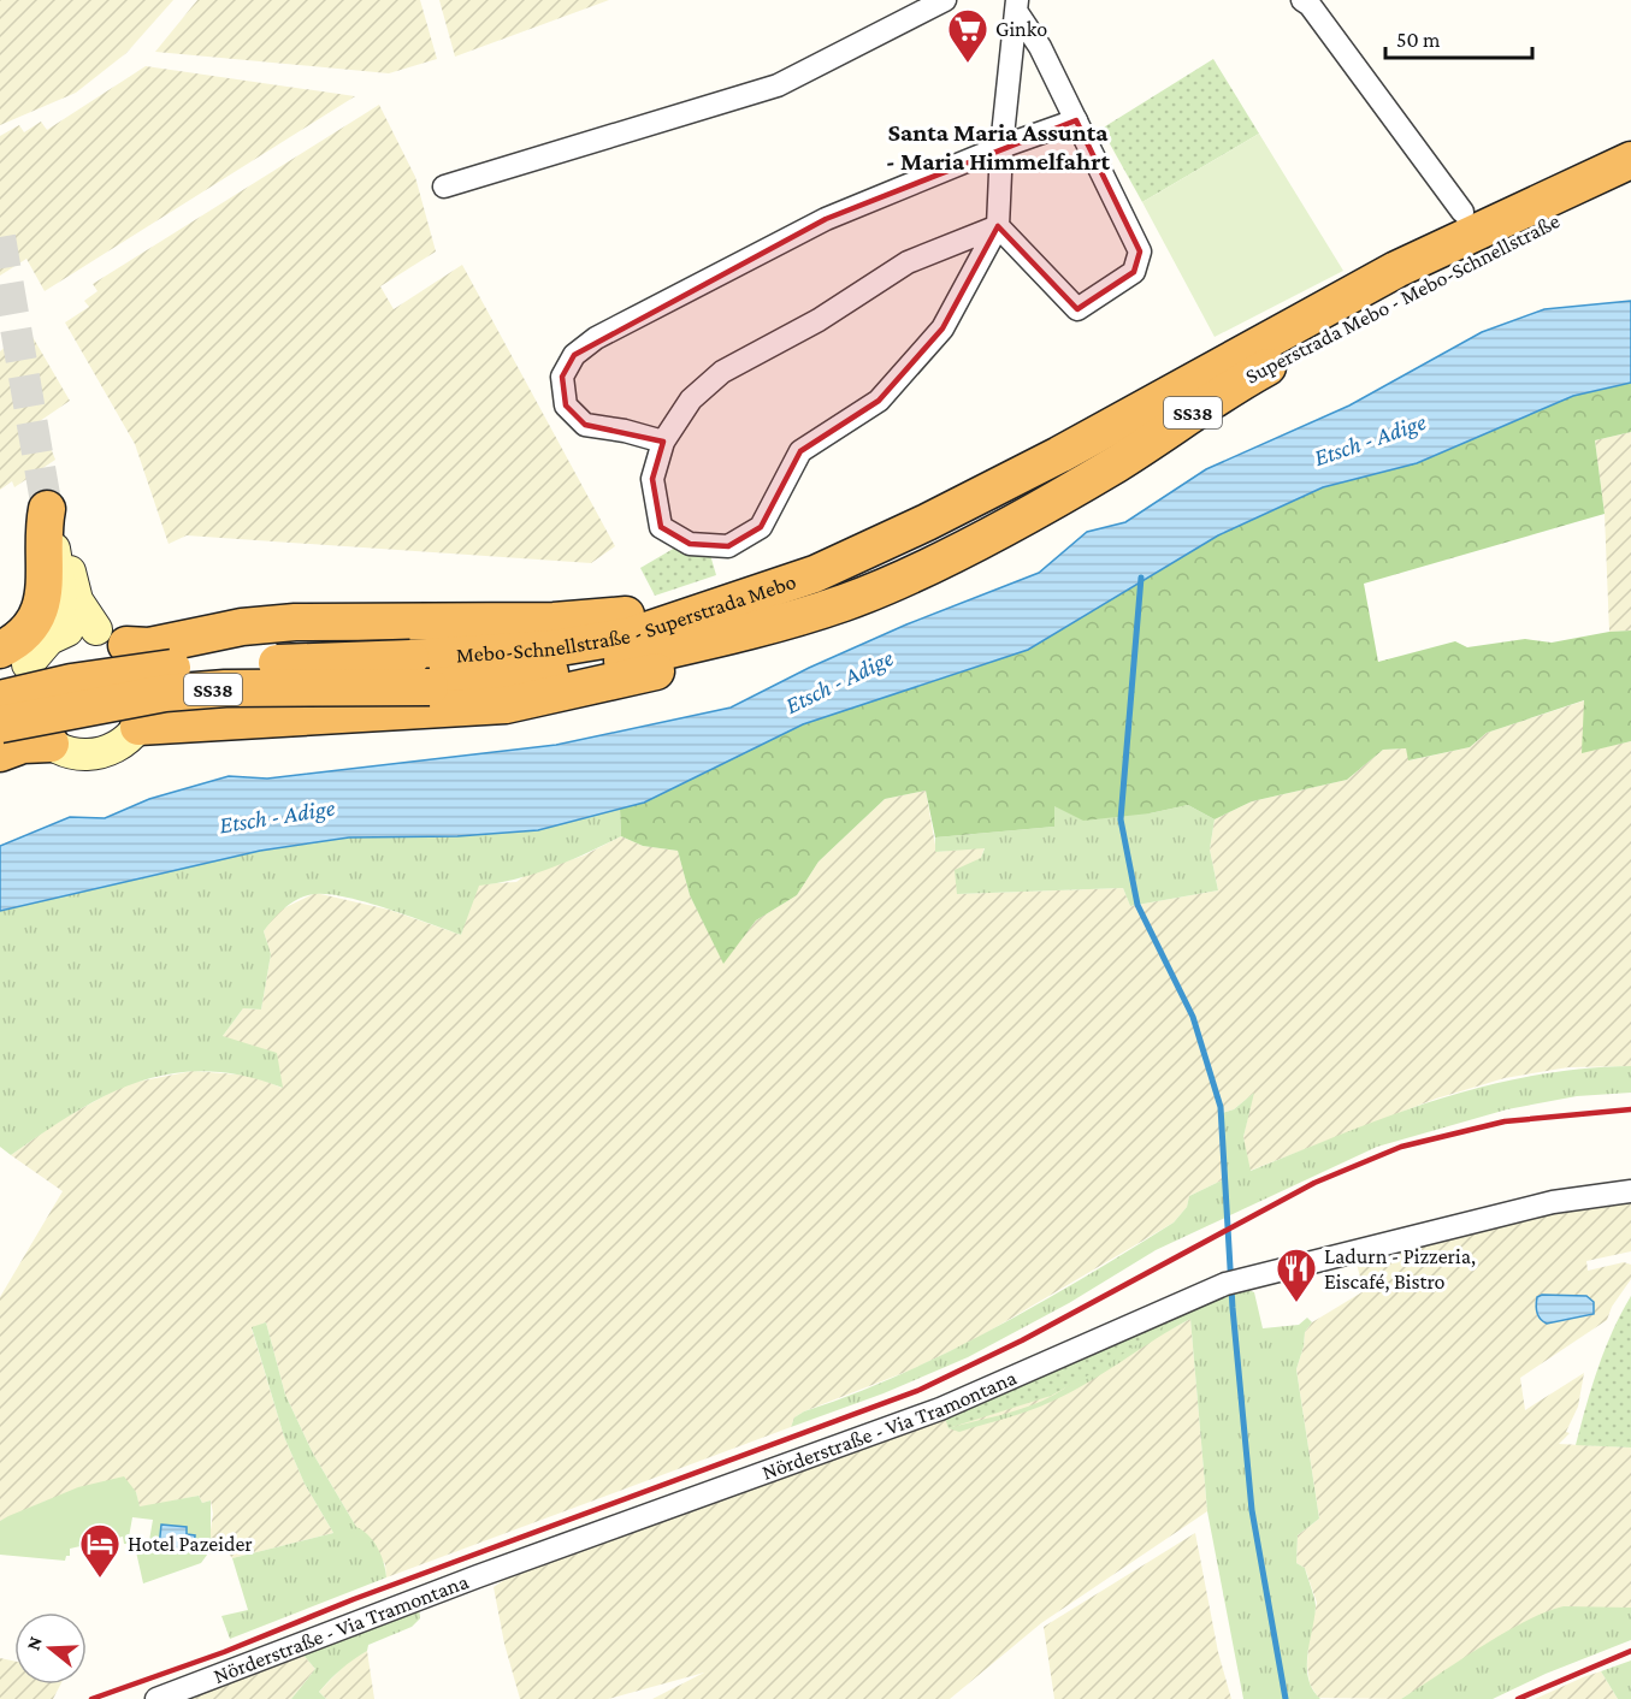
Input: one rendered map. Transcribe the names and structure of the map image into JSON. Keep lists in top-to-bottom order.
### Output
{
  "streets": {
    "highway": ["Superstrada Mebo - Mebo-Schnellstraße", "SS38", "Mebo-Schnellstraße - Superstrada Mebo"],
    "street": ["Nörderstraße - Via Tramontana"]
  },
  "crossings": [
    ["Superstrada Mebo - Mebo-Schnellstraße", "Mebo-Schnellstraße - Superstrada Mebo"]
  ],
  "districts": ["Santa Maria Assunta - Maria Himmelfahrt"],
  "water": ["Etsch - Adige"],
  "places": {
    "supermarket": ["Ginko"],
    "restaurant": ["Ladurn - Pizzeria, Eiscafé, Bistro"],
    "hotel": ["Hotel Pazeider"]
  },
  "scale_bar": "50 m",
  "north": "left"
}
